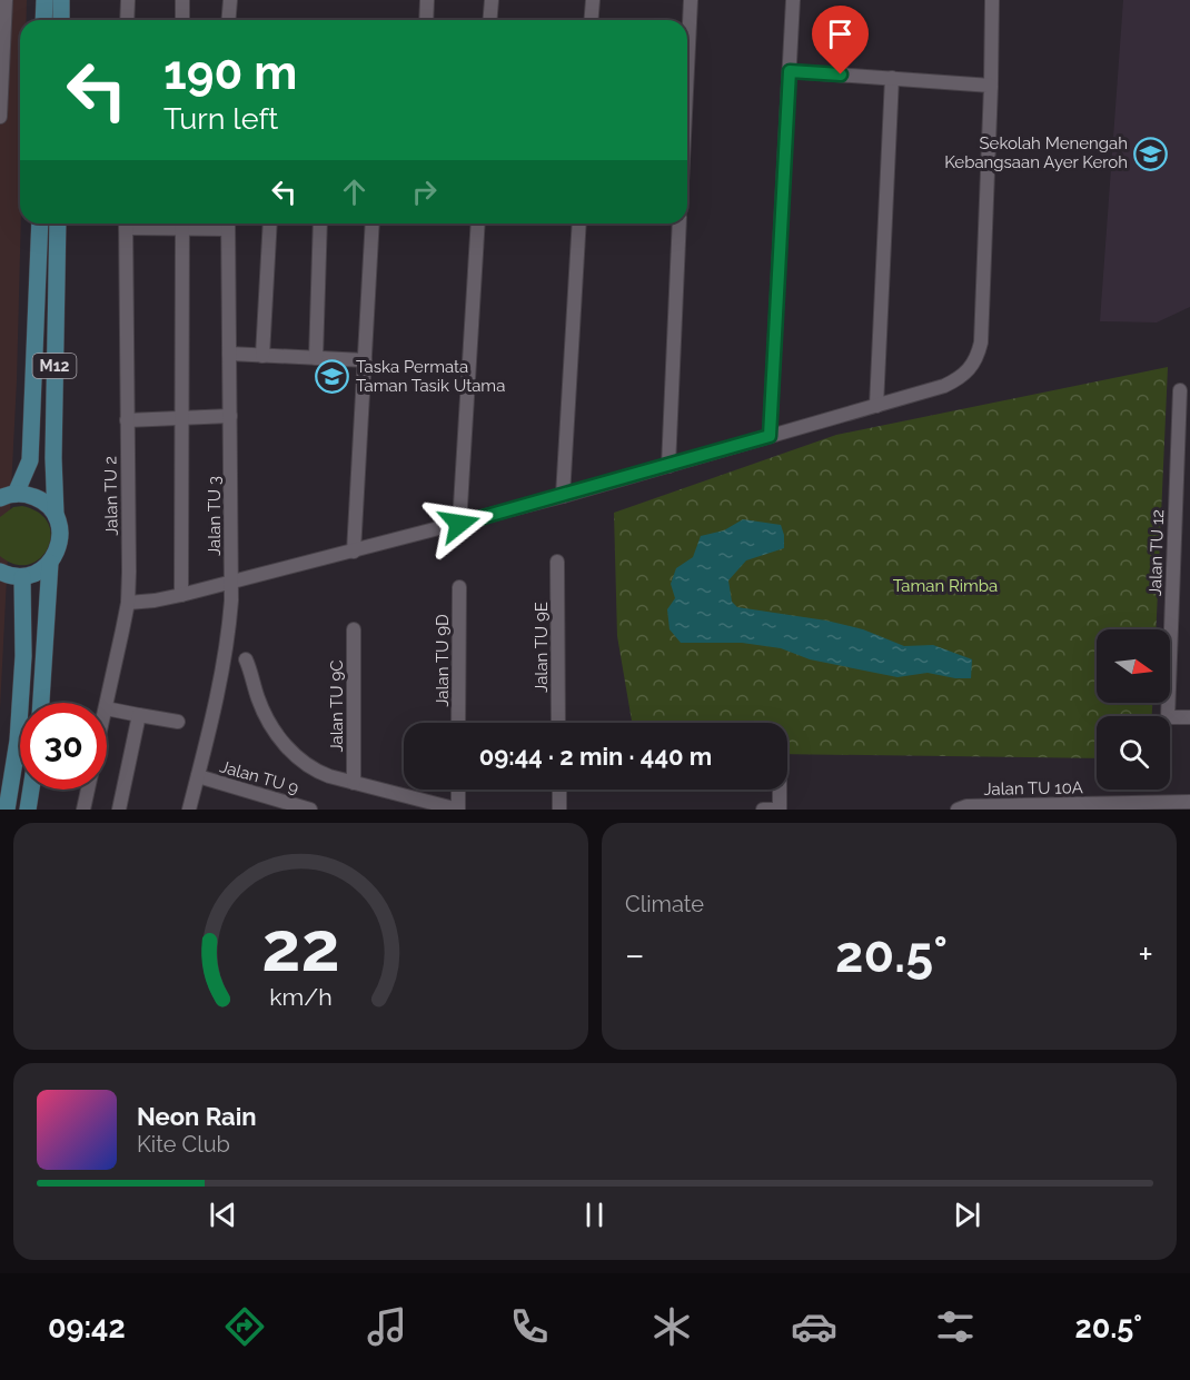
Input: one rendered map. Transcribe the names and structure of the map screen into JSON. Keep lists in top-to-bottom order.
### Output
{
  "streets": {
    "main road": ["M12"],
    "street": [
      "Jalan TU 2",
      "Jalan TU 3",
      "Jalan TU 12",
      "Jalan TU 9E",
      "Jalan TU 9D",
      "Jalan TU 9C",
      "Jalan TU 9",
      "Jalan TU 10A"
    ]
  },
  "crossings": [
    ["Jalan TU 3", "Jalan TU 9"]
  ],
  "parks": ["Taman Rimba"],
  "places": {
    "school or university": ["Sekolah Menengah Kebangsaan Ayer Keroh", "Taska Permata Taman Tasik Utama"]
  },
  "north": "right",
  "page": {
    "turn": ["190 m", "Turn left"],
    "limit": "30",
    "trip": "09:44 · 2 min · 440 m",
    "tile": "Climate",
    "heat": ["−", "20.5°", "+"],
    "song": ["Neon Rain", "Kite Club"],
    "tabs": ["09:42", "20.5°"],
    "gauge": ["22", "km/h"]
  }
}
